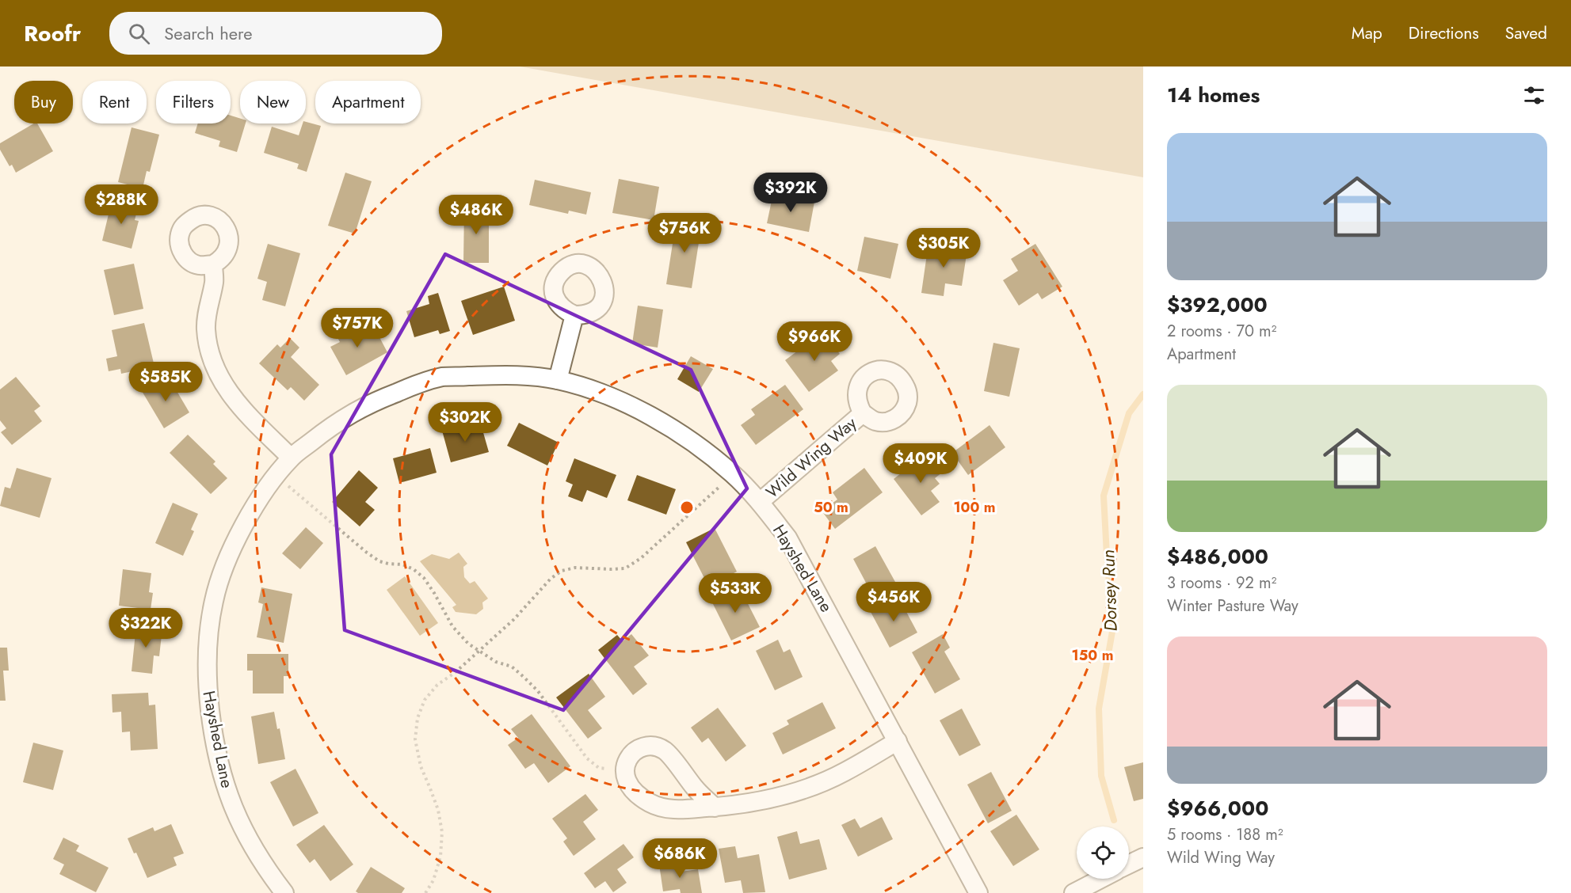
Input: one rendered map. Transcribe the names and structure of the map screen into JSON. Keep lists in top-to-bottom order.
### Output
{
  "streets": {
    "street": ["Wild Wing Way", "Hayshed Lane"]
  },
  "crossings": [
    ["Wild Wing Way", "Hayshed Lane"]
  ],
  "water": ["Dorsey Run"],
  "page": {
    "header": "Roofr",
    "search": "Search here",
    "nav": ["Map", "Directions", "Saved"],
    "heading": "14 homes",
    "chip": [
      "Buy",
      "Rent",
      "Filters",
      "New",
      "Apartment"
    ],
    "list": [
      {
        "name": "$392,000",
        "note": "2 rooms · 70 m² · Apartment"
      },
      {
        "name": "$486,000",
        "note": "3 rooms · 92 m² · Winter Pasture Way"
      },
      {
        "name": "$966,000",
        "note": "5 rooms · 188 m² · Wild Wing Way"
      }
    ],
    "price": [
      "$392K",
      "$288K",
      "$486K",
      "$756K",
      "$305K",
      "$757K",
      "$966K",
      "$585K",
      "$302K",
      "$409K",
      "$533K",
      "$456K",
      "$322K",
      "$686K"
    ]
  },
  "rings": ["50 m", "100 m", "150 m"]
}
